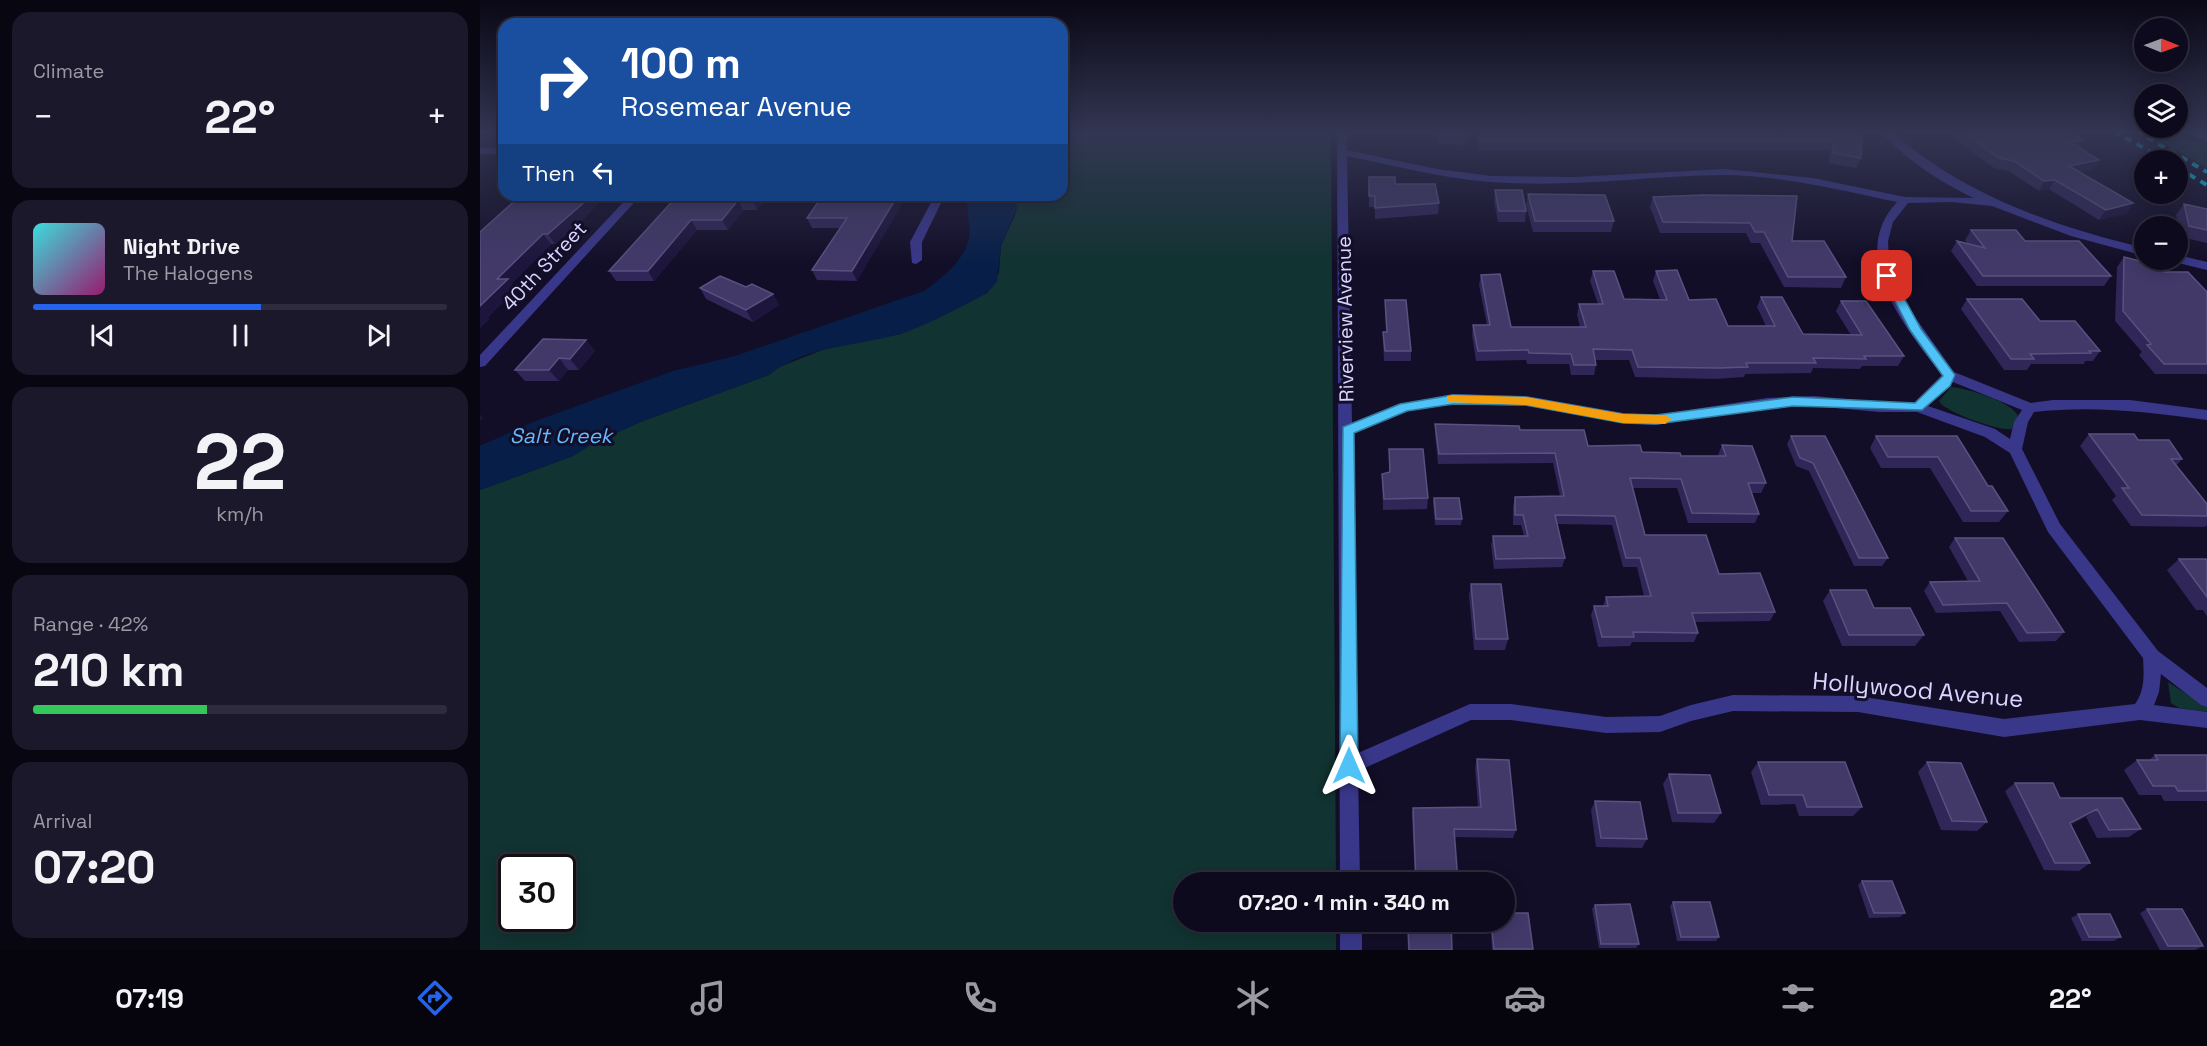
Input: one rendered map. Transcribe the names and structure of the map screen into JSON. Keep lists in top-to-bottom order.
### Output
{
  "streets": {
    "street": ["40th Street", "Riverview Avenue", "Hollywood Avenue"]
  },
  "crossings": [
    ["Riverview Avenue", "Hollywood Avenue"]
  ],
  "water": ["Salt Creek"],
  "north": "right",
  "page": {
    "tile": [
      "Climate",
      ["22", "km/h"],
      ["Range · 42%", "210 km"],
      ["Arrival", "07:20"]
    ],
    "map_buttons": ["+", "−"],
    "turn": ["100 m", "Rosemear Avenue"],
    "heat": ["−", "22°", "+"],
    "then": "Then",
    "song": ["Night Drive", "The Halogens"],
    "limit": "30",
    "trip": "07:20 · 1 min · 340 m",
    "tabs": ["07:19", "22°"]
  }
}
